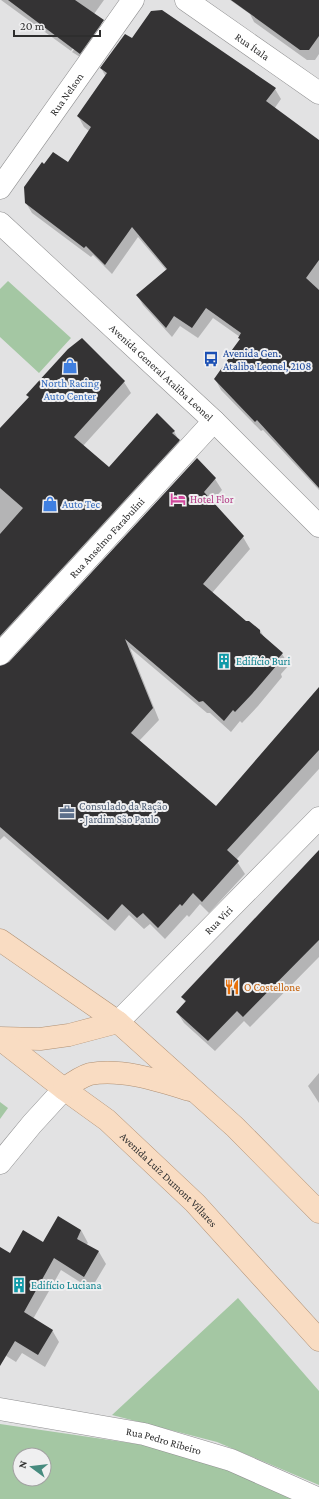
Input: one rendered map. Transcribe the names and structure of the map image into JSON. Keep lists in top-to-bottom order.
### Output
{
  "streets": {
    "main road": ["Avenida Luiz Dumont Villares"],
    "street": [
      "Rua Ítala",
      "Rua Nelson",
      "Avenida General Ataliba Leonel",
      "Rua Anselmo Farabulini",
      "Rua Viri",
      "Rua Pedro Ribeiro"
    ]
  },
  "crossings": [
    ["Avenida General Ataliba Leonel", "Rua Anselmo Farabulini"]
  ],
  "places": {
    "bus stop": ["Avenida Gen. Ataliba Leonel, 2108"],
    "shop": ["North Racing Auto Center", "Auto Tec"],
    "hotel": ["Hotel Flor"],
    "building": ["Edifício Buri", "Edifício Luciana"],
    "office": ["Consulado da Ração - Jardim São Paulo"],
    "restaurant": ["O Costellone"]
  },
  "scale_bar": "20 m",
  "north": "left"
}
